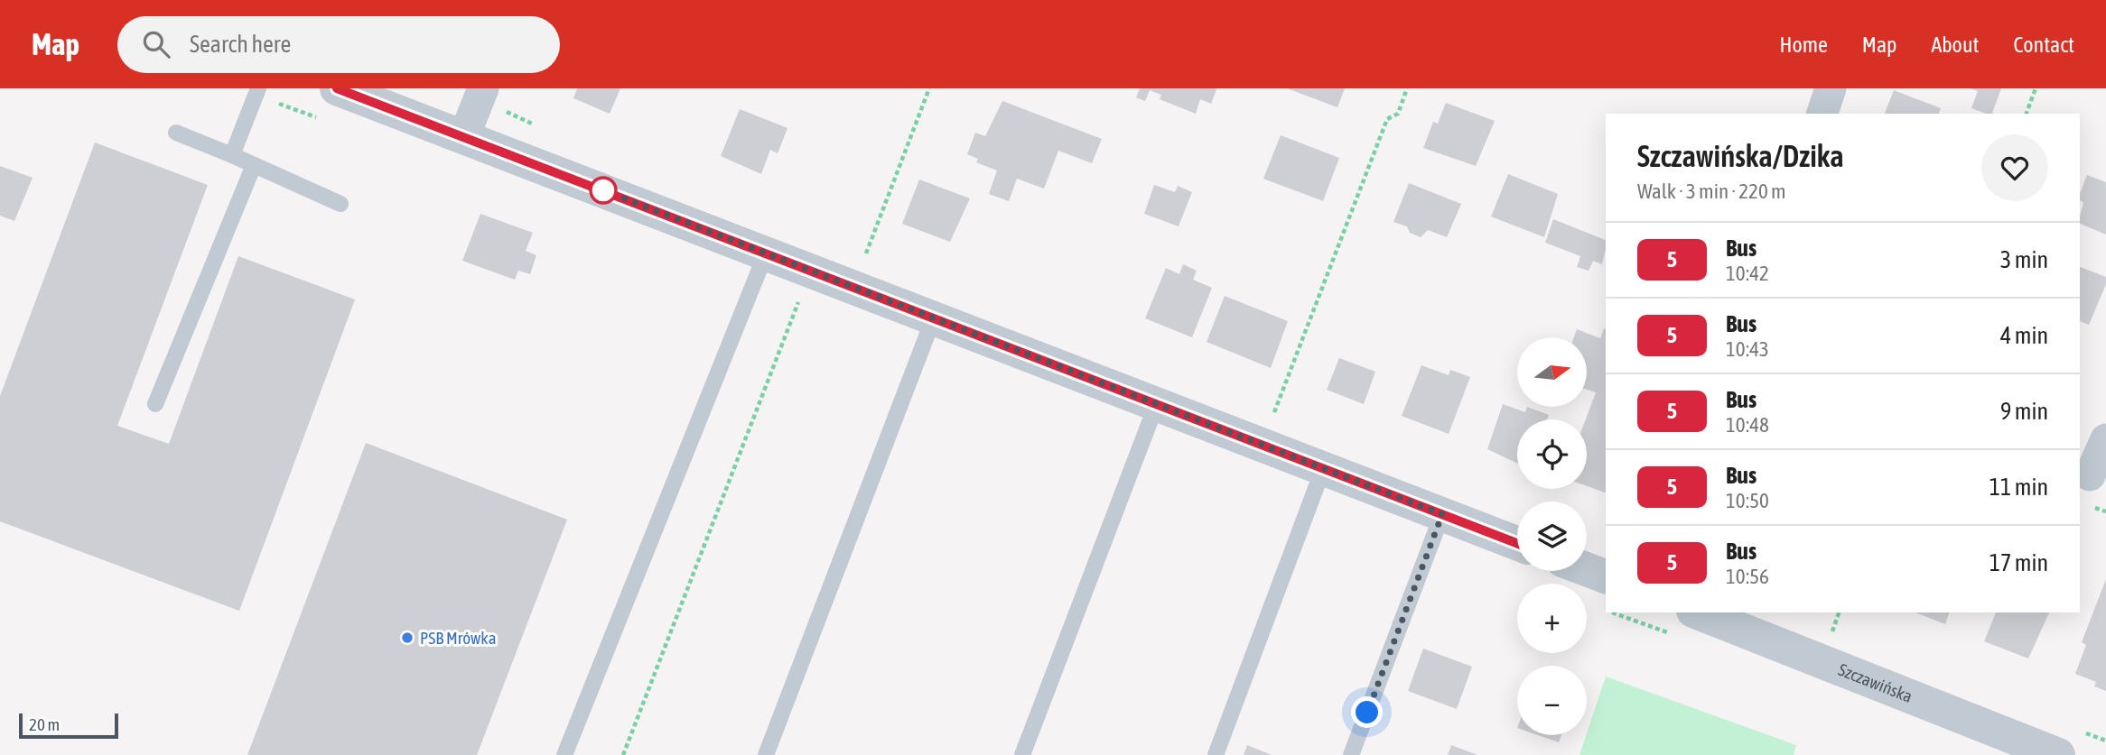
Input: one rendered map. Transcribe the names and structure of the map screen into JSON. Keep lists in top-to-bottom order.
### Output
{
  "streets": {
    "street": ["Szczawińska"]
  },
  "places": ["PSB Mrówka"],
  "lines": ["bus line 5"],
  "scale_bar": "20 m",
  "north": "right",
  "page": {
    "header": "Map",
    "search": "Search here",
    "nav": [
      "Home",
      "Map",
      "About",
      "Contact"
    ],
    "heading": ["Szczawińska/Dzika", "Walk · 3 min · 220 m"],
    "list": [
      {
        "mark": "5",
        "name": "Bus",
        "note": "10:42",
        "value": "3 min"
      },
      {
        "mark": "5",
        "name": "Bus",
        "note": "10:43",
        "value": "4 min"
      },
      {
        "mark": "5",
        "name": "Bus",
        "note": "10:48",
        "value": "9 min"
      },
      {
        "mark": "5",
        "name": "Bus",
        "note": "10:50",
        "value": "11 min"
      },
      {
        "mark": "5",
        "name": "Bus",
        "note": "10:56",
        "value": "17 min"
      }
    ],
    "map_buttons": ["+", "−"],
    "scale": "20 m"
  }
}
